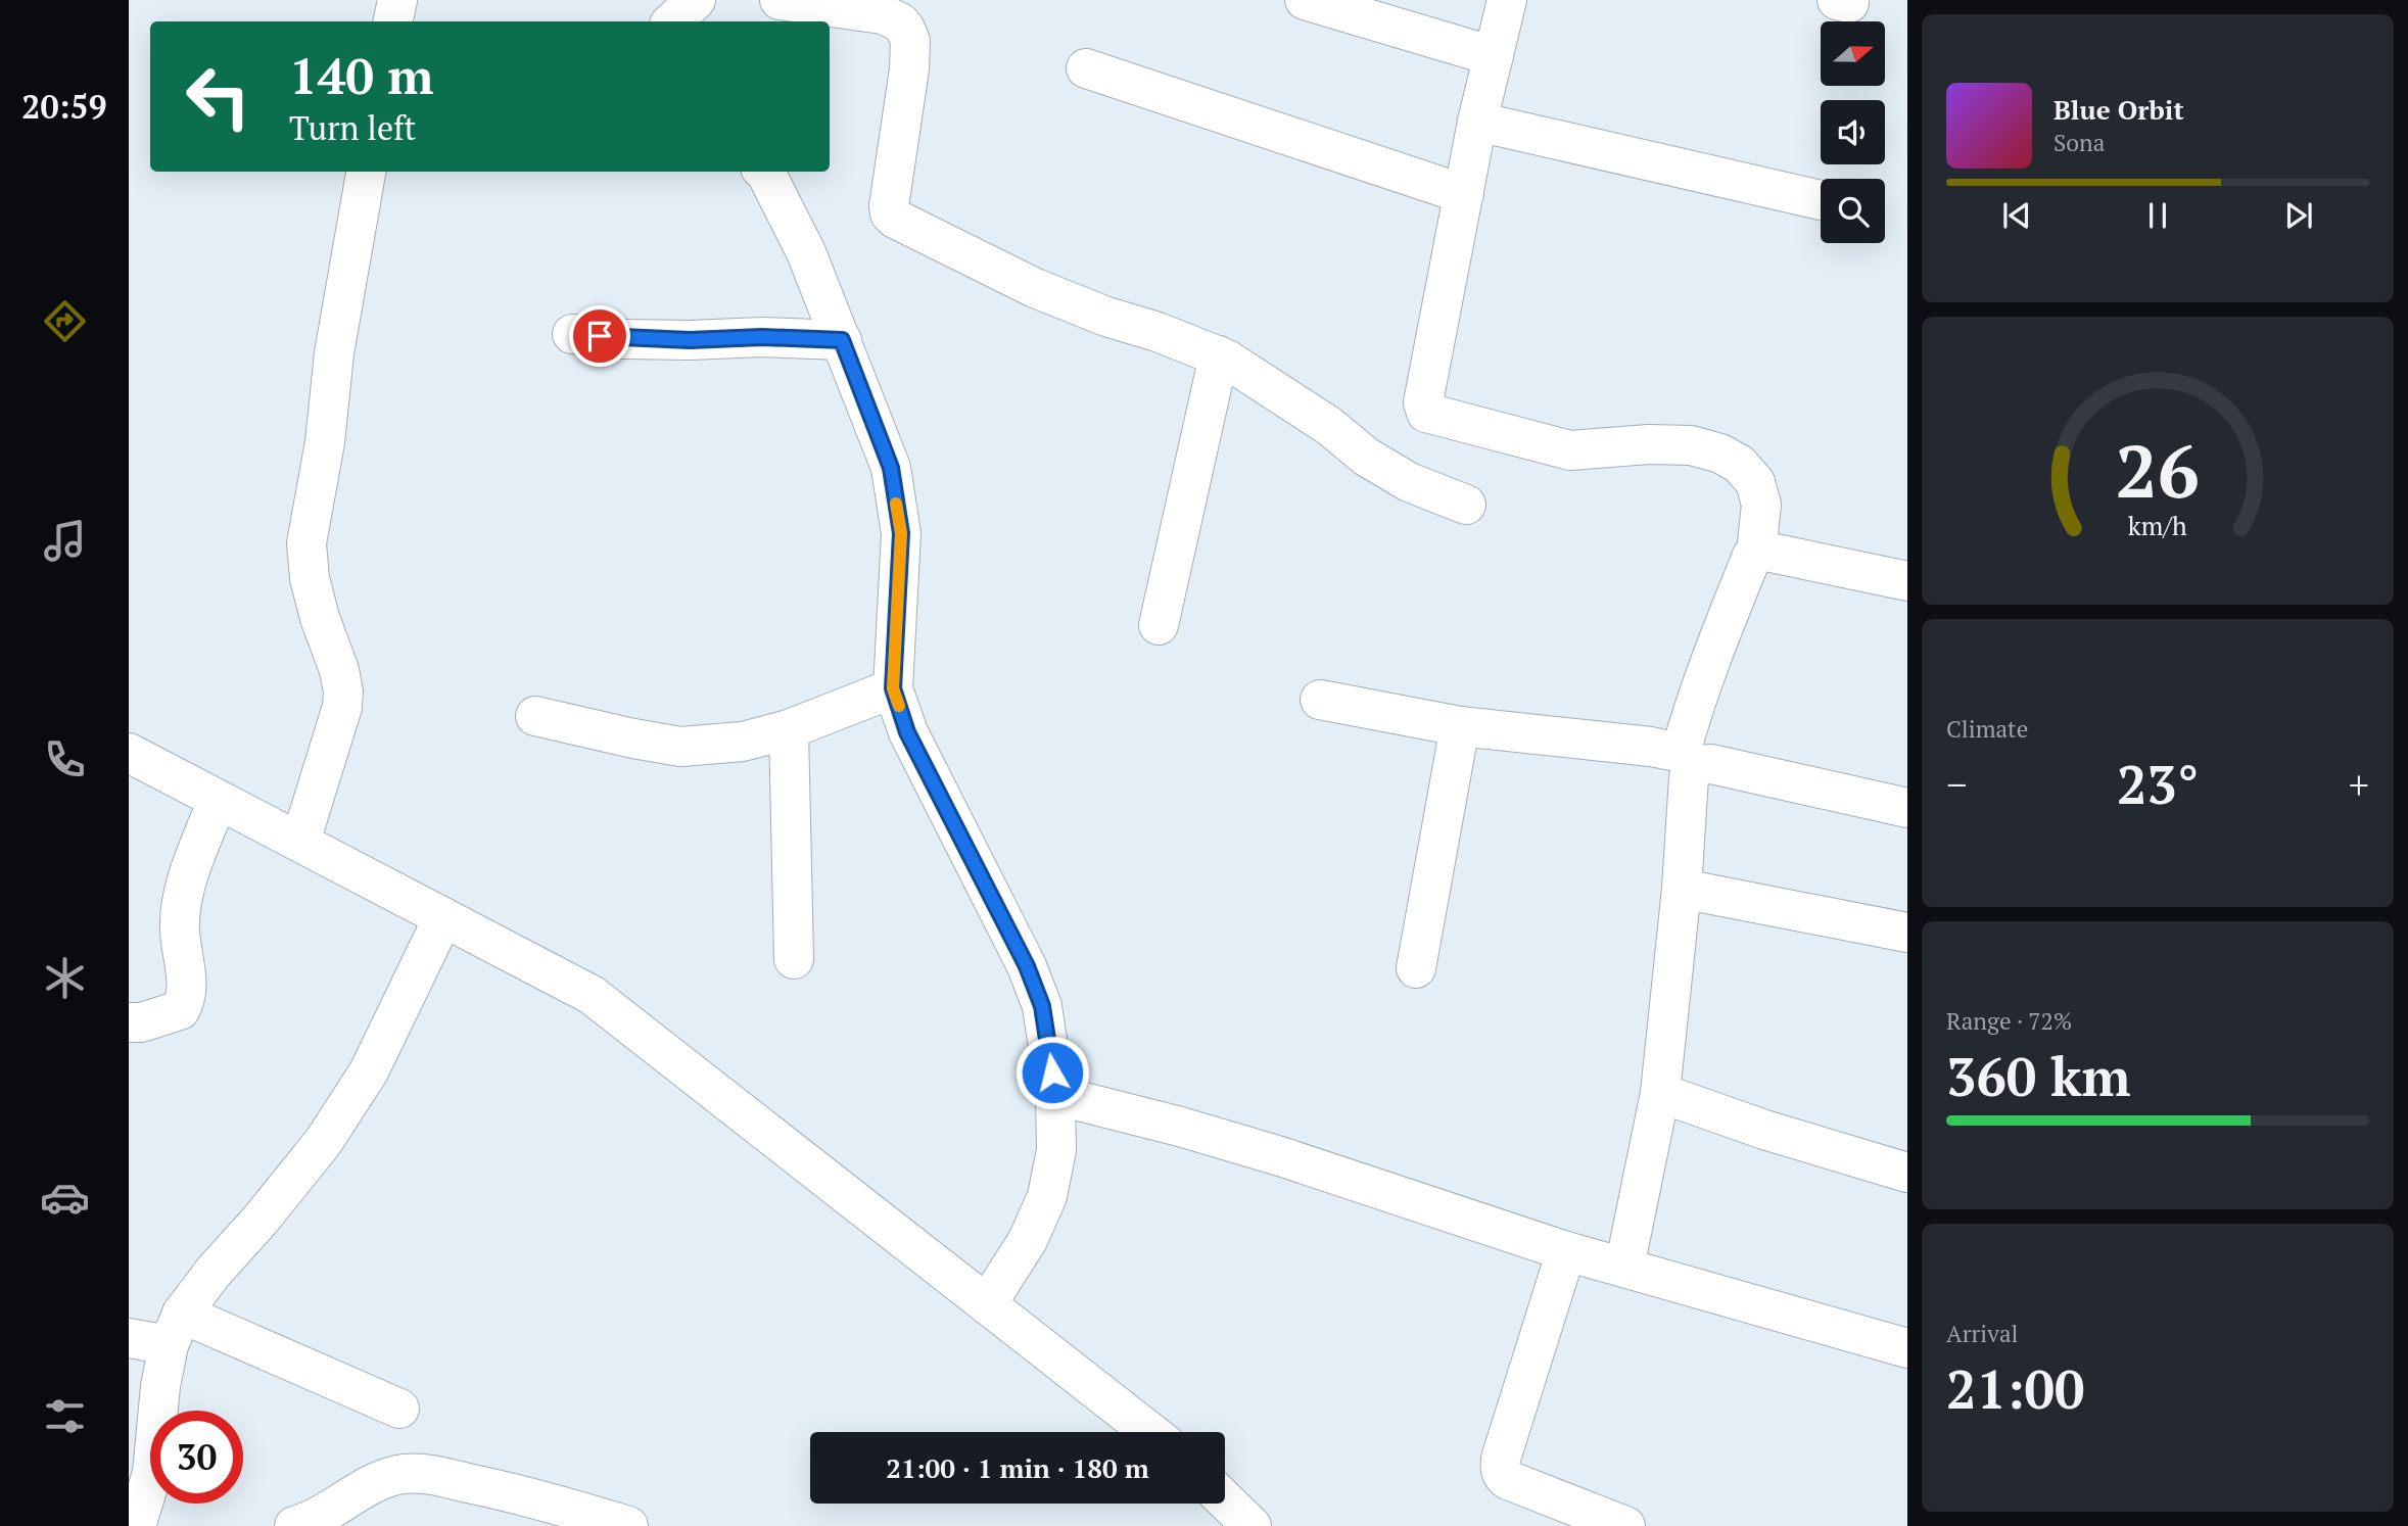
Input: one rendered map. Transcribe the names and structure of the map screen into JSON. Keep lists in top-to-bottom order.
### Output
{
  "north": "right",
  "page": {
    "tabs": "20:59",
    "turn": ["140 m", "Turn left"],
    "song": ["Blue Orbit", "Sona"],
    "tile": [
      "Climate",
      ["Range · 72%", "360 km"],
      ["Arrival", "21:00"]
    ],
    "heat": ["−", "23°", "+"],
    "limit": "30",
    "trip": "21:00 · 1 min · 180 m",
    "gauge": ["26", "km/h"]
  }
}
